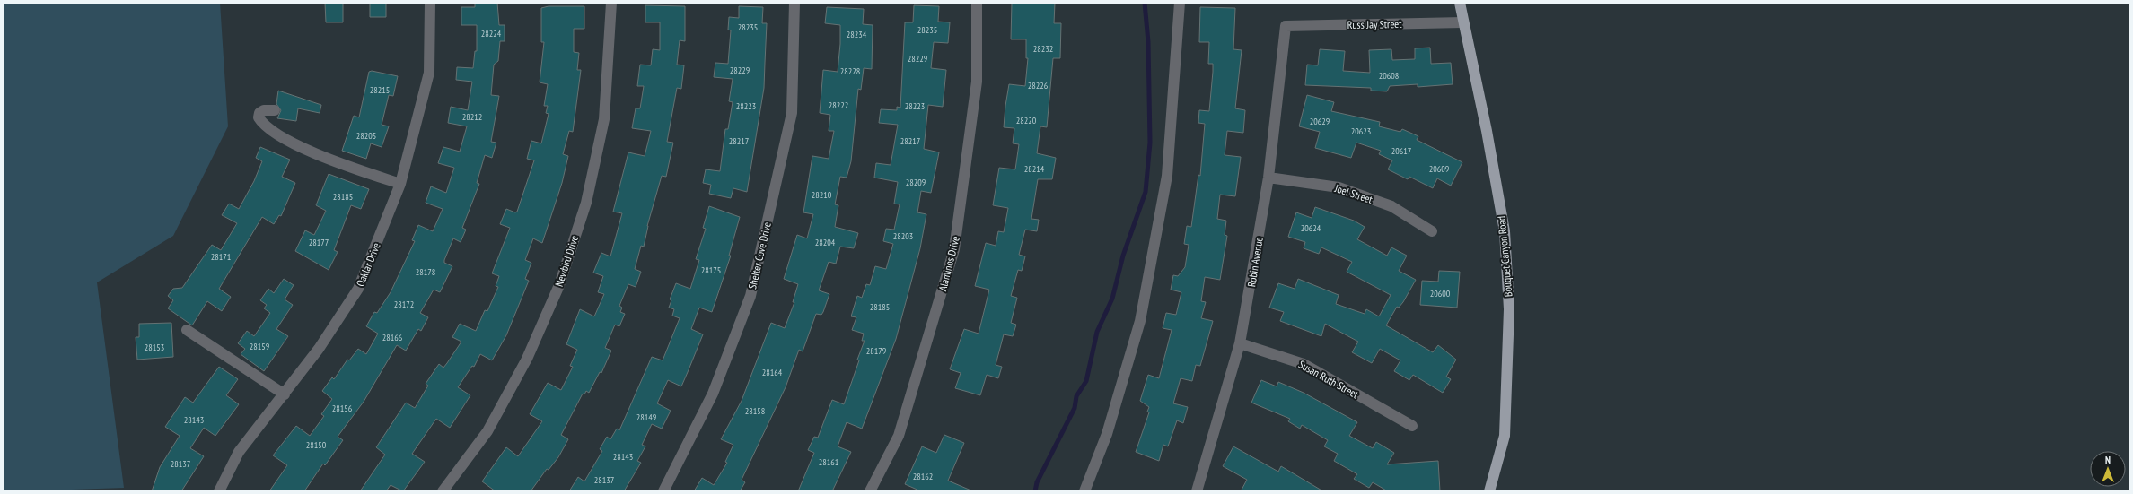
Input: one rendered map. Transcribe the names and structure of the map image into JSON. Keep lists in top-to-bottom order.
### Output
{
  "streets": {
    "main road": ["Bouquet Canyon Road"],
    "street": [
      "Russ Jay Street",
      "Joel Street",
      "Shelter Cove Drive",
      "Newbird Drive",
      "Robin Avenue",
      "Alaminos Drive",
      "Oaklar Drive",
      "Susan Ruth Street"
    ]
  },
  "crossings": [
    ["Russ Jay Street", "Bouquet Canyon Road"],
    ["Russ Jay Street", "Robin Avenue"],
    ["Joel Street", "Robin Avenue"],
    ["Robin Avenue", "Susan Ruth Street"]
  ],
  "house_numbers": [
    "28235",
    "28235",
    "28224",
    "28234",
    "28232",
    "28229",
    "28229",
    "28228",
    "20608",
    "28226",
    "28215",
    "28222",
    "28223",
    "28223",
    "28212",
    "28220",
    "20629",
    "20623",
    "28205",
    "28217",
    "28217",
    "20617",
    "28214",
    "20609",
    "28209",
    "28210",
    "28185",
    "20624",
    "28203",
    "28177",
    "28204",
    "28171",
    "28175",
    "28178",
    "20600",
    "28172",
    "28185",
    "28166",
    "28159",
    "28153",
    "28179",
    "28164",
    "28156",
    "28158",
    "28149",
    "28143",
    "28150",
    "28143",
    "28161",
    "28137",
    "28162",
    "28137"
  ],
  "north": "top"
}
